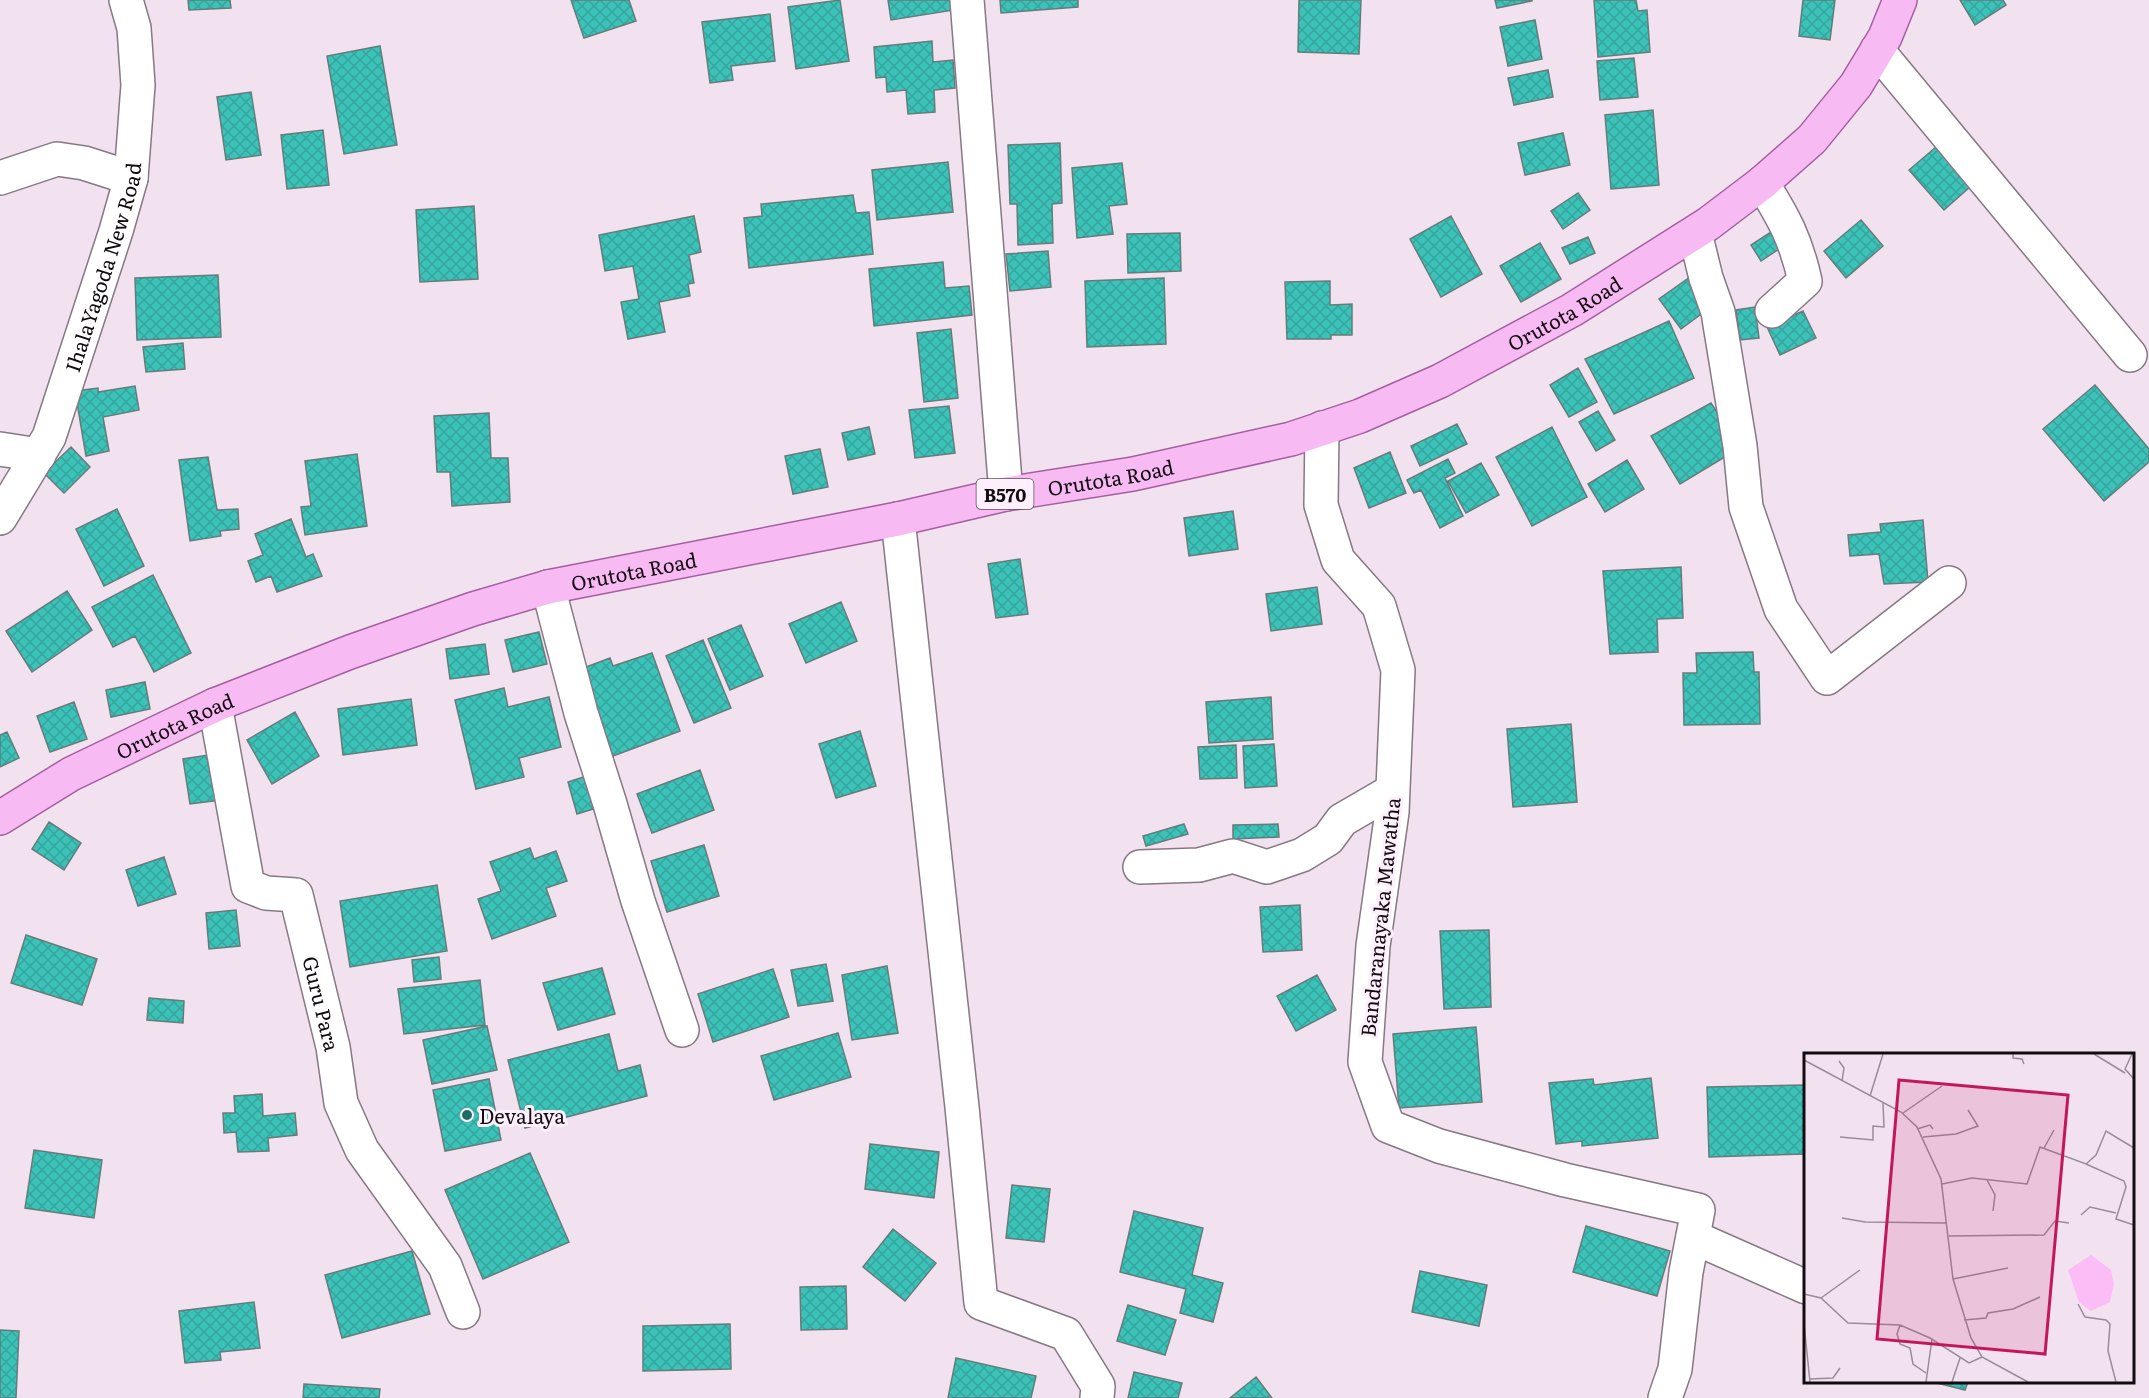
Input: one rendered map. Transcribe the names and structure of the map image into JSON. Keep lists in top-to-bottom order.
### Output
{
  "streets": {
    "main road": ["Orutota Road", "B570"],
    "street": ["IhalaYagoda New Road", "Bandaranayaka Mawatha", "Guru Para"]
  },
  "crossings": [
    ["Orutota Road", "Bandaranayaka Mawatha"],
    ["Orutota Road", "Guru Para"]
  ],
  "places": ["Devalaya"]
}
